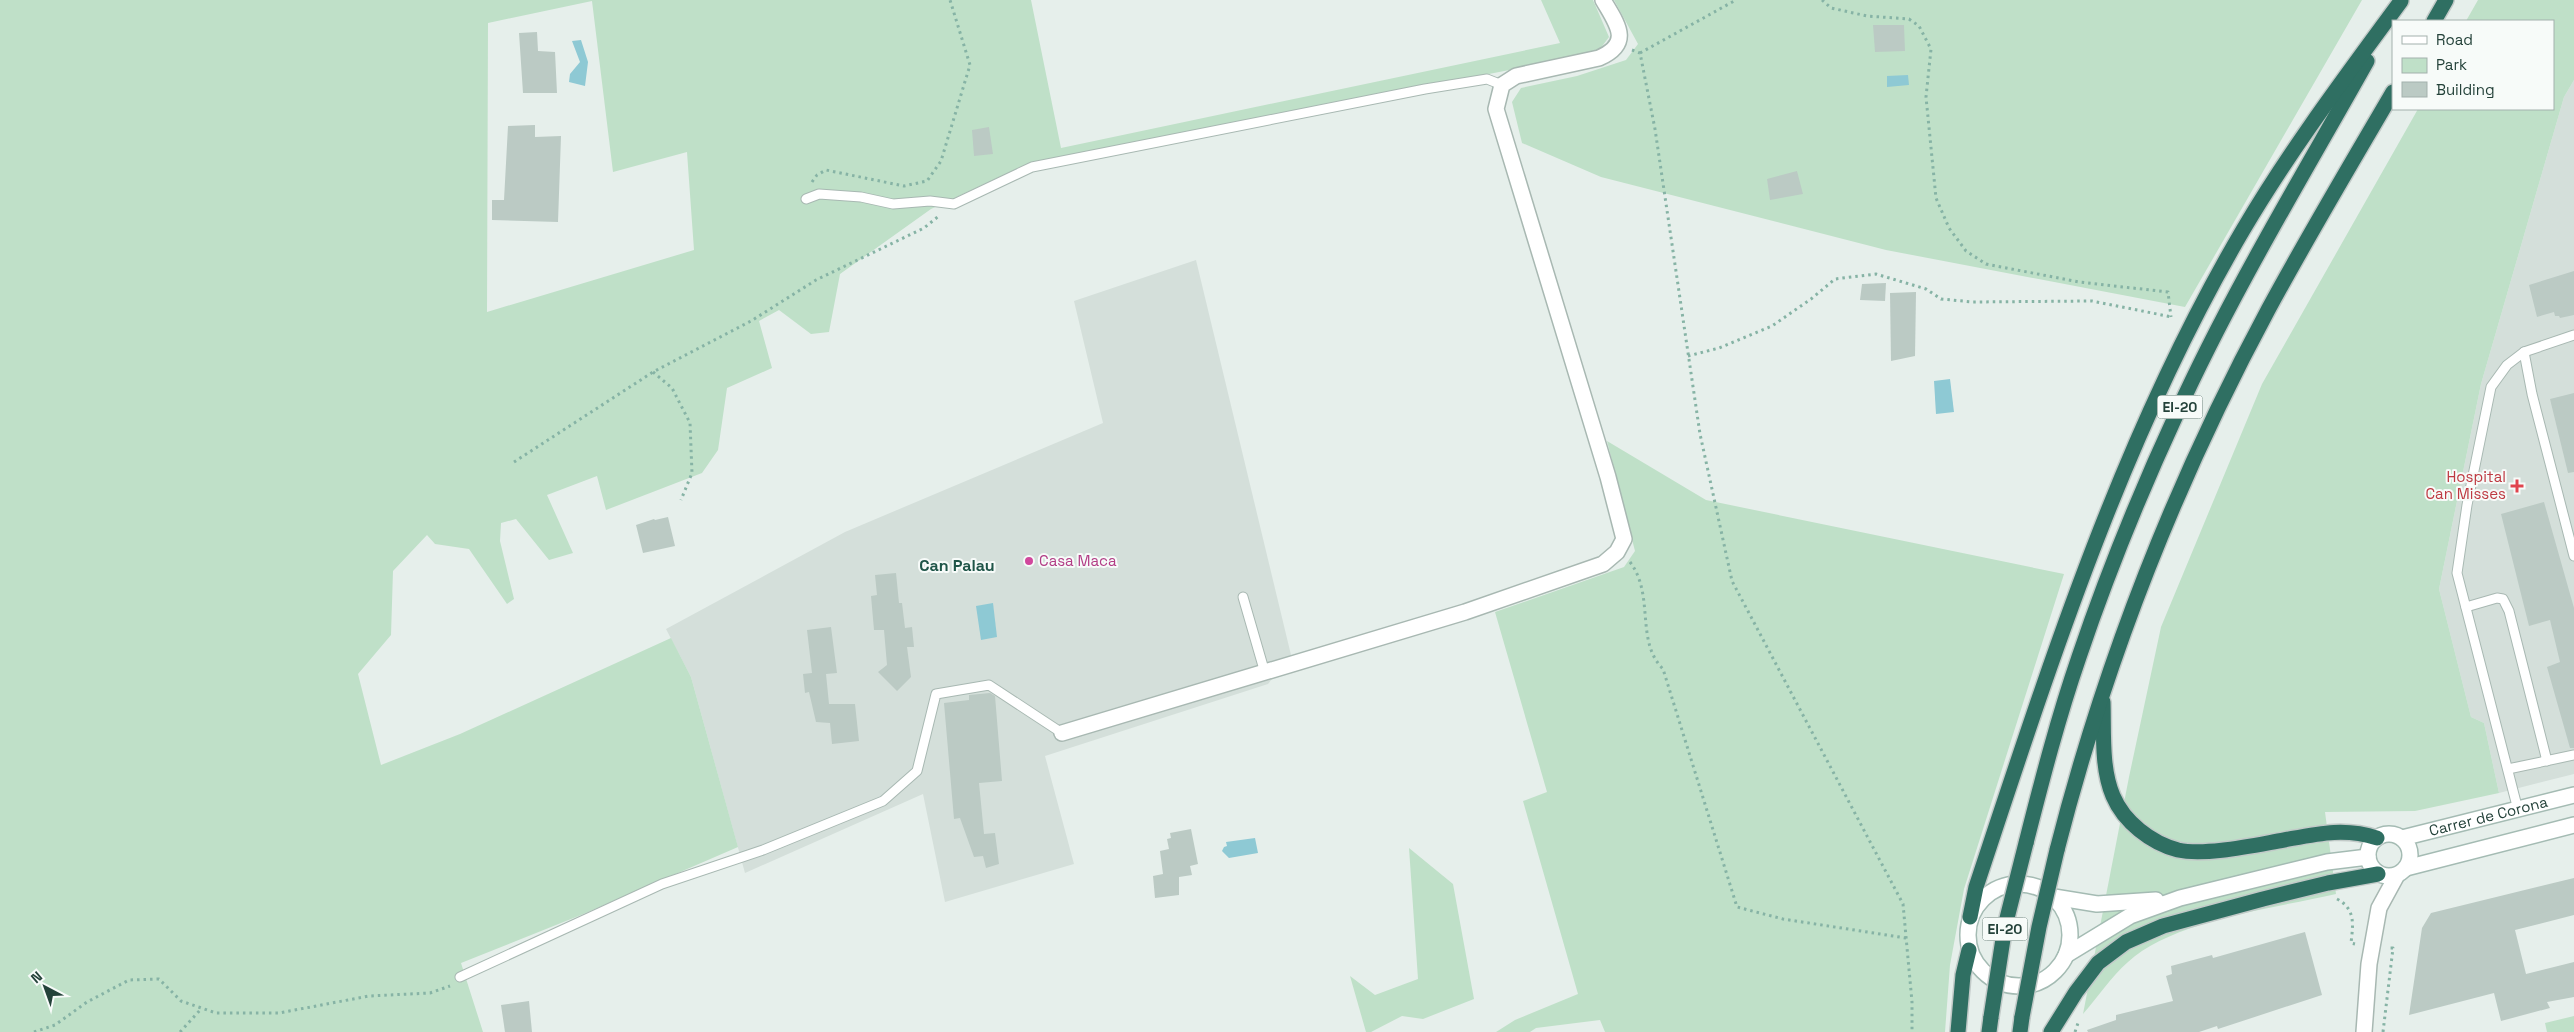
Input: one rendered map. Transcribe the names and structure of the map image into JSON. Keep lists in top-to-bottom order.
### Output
{
  "streets": {
    "highway": ["EI-20"],
    "street": ["Carrer de Corona"]
  },
  "districts": ["Can Palau"],
  "places": {
    "health": ["Hospital Can Misses"],
    "other": ["Casa Maca"]
  },
  "legend": ["Road", "Park", "Building"],
  "north": "top left"
}
